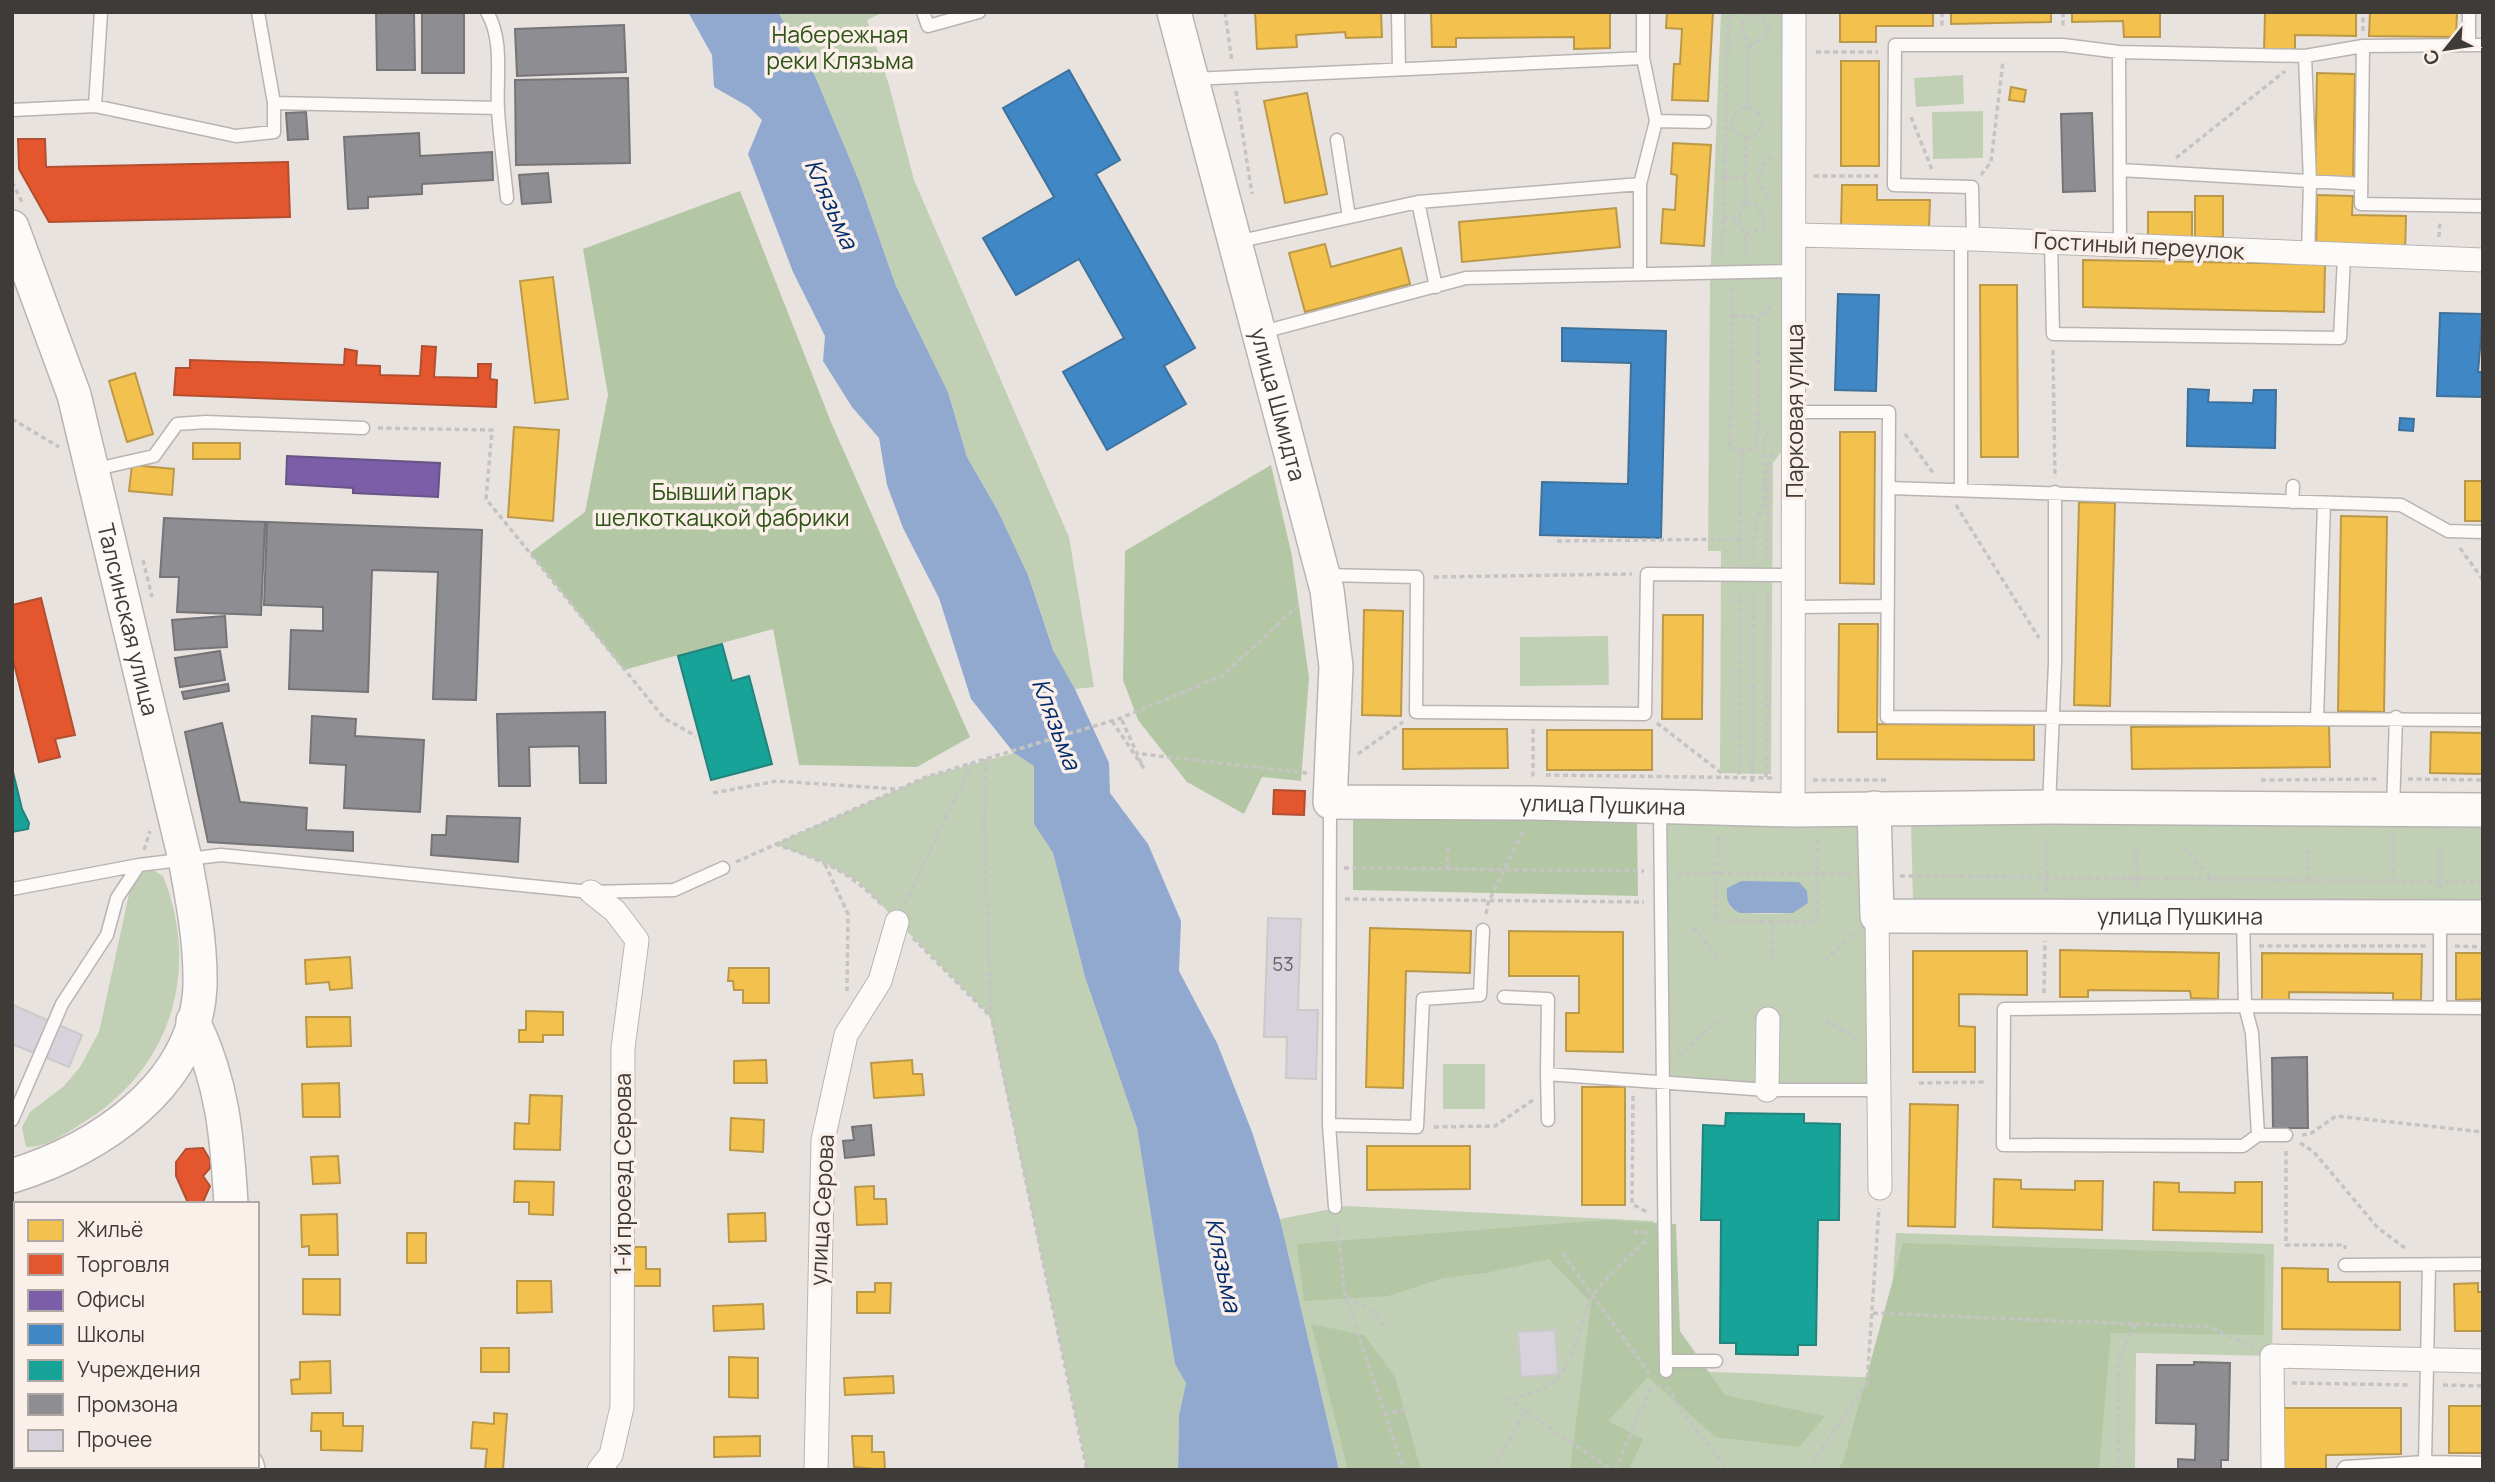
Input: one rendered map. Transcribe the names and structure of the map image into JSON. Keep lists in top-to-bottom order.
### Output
{
  "streets": {
    "street": [
      "Гостиный переулок",
      "улица Шмидта",
      "Парковая улица",
      "Талсинская улица",
      "улица Пушкина",
      "1-й проезд Серова",
      "улица Серова"
    ]
  },
  "crossings": [
    ["Гостиный переулок", "Парковая улица"],
    ["улица Шмидта", "улица Пушкина"],
    ["Парковая улица", "улица Пушкина"]
  ],
  "water": ["Клязьма"],
  "parks": ["Набережная реки Клязьма", "Бывший парк шелкоткацкой фабрики"],
  "house_numbers": ["53"],
  "legend": [
    "Жильё",
    "Торговля",
    "Офисы",
    "Школы",
    "Учреждения",
    "Промзона",
    "Прочее"
  ],
  "north": "bottom left"
}
